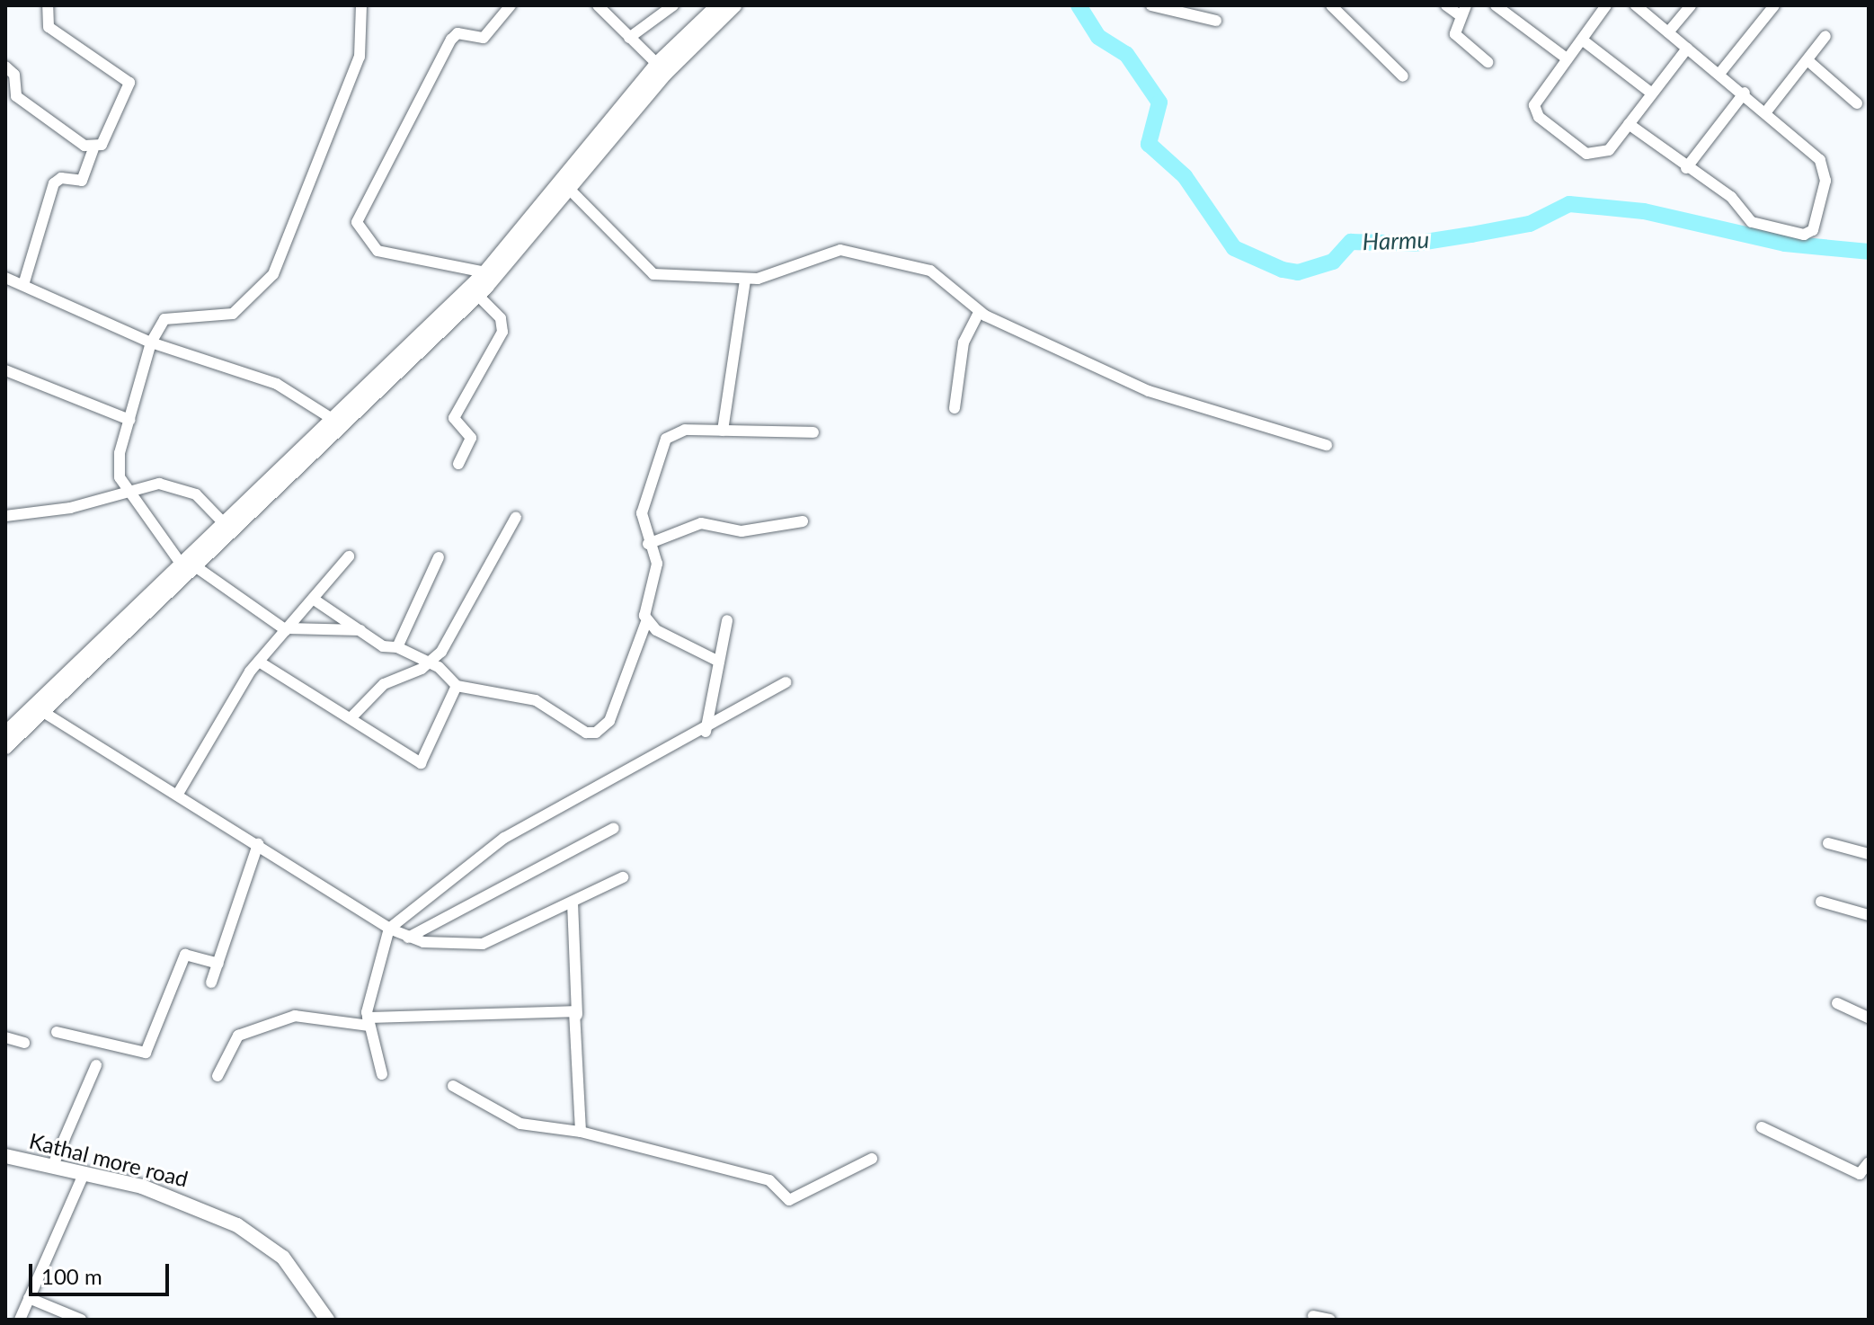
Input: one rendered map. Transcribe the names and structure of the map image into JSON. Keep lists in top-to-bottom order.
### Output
{
  "streets": {
    "street": ["Kathal more road"]
  },
  "water": ["Harmu"],
  "scale_bar": "100 m"
}
